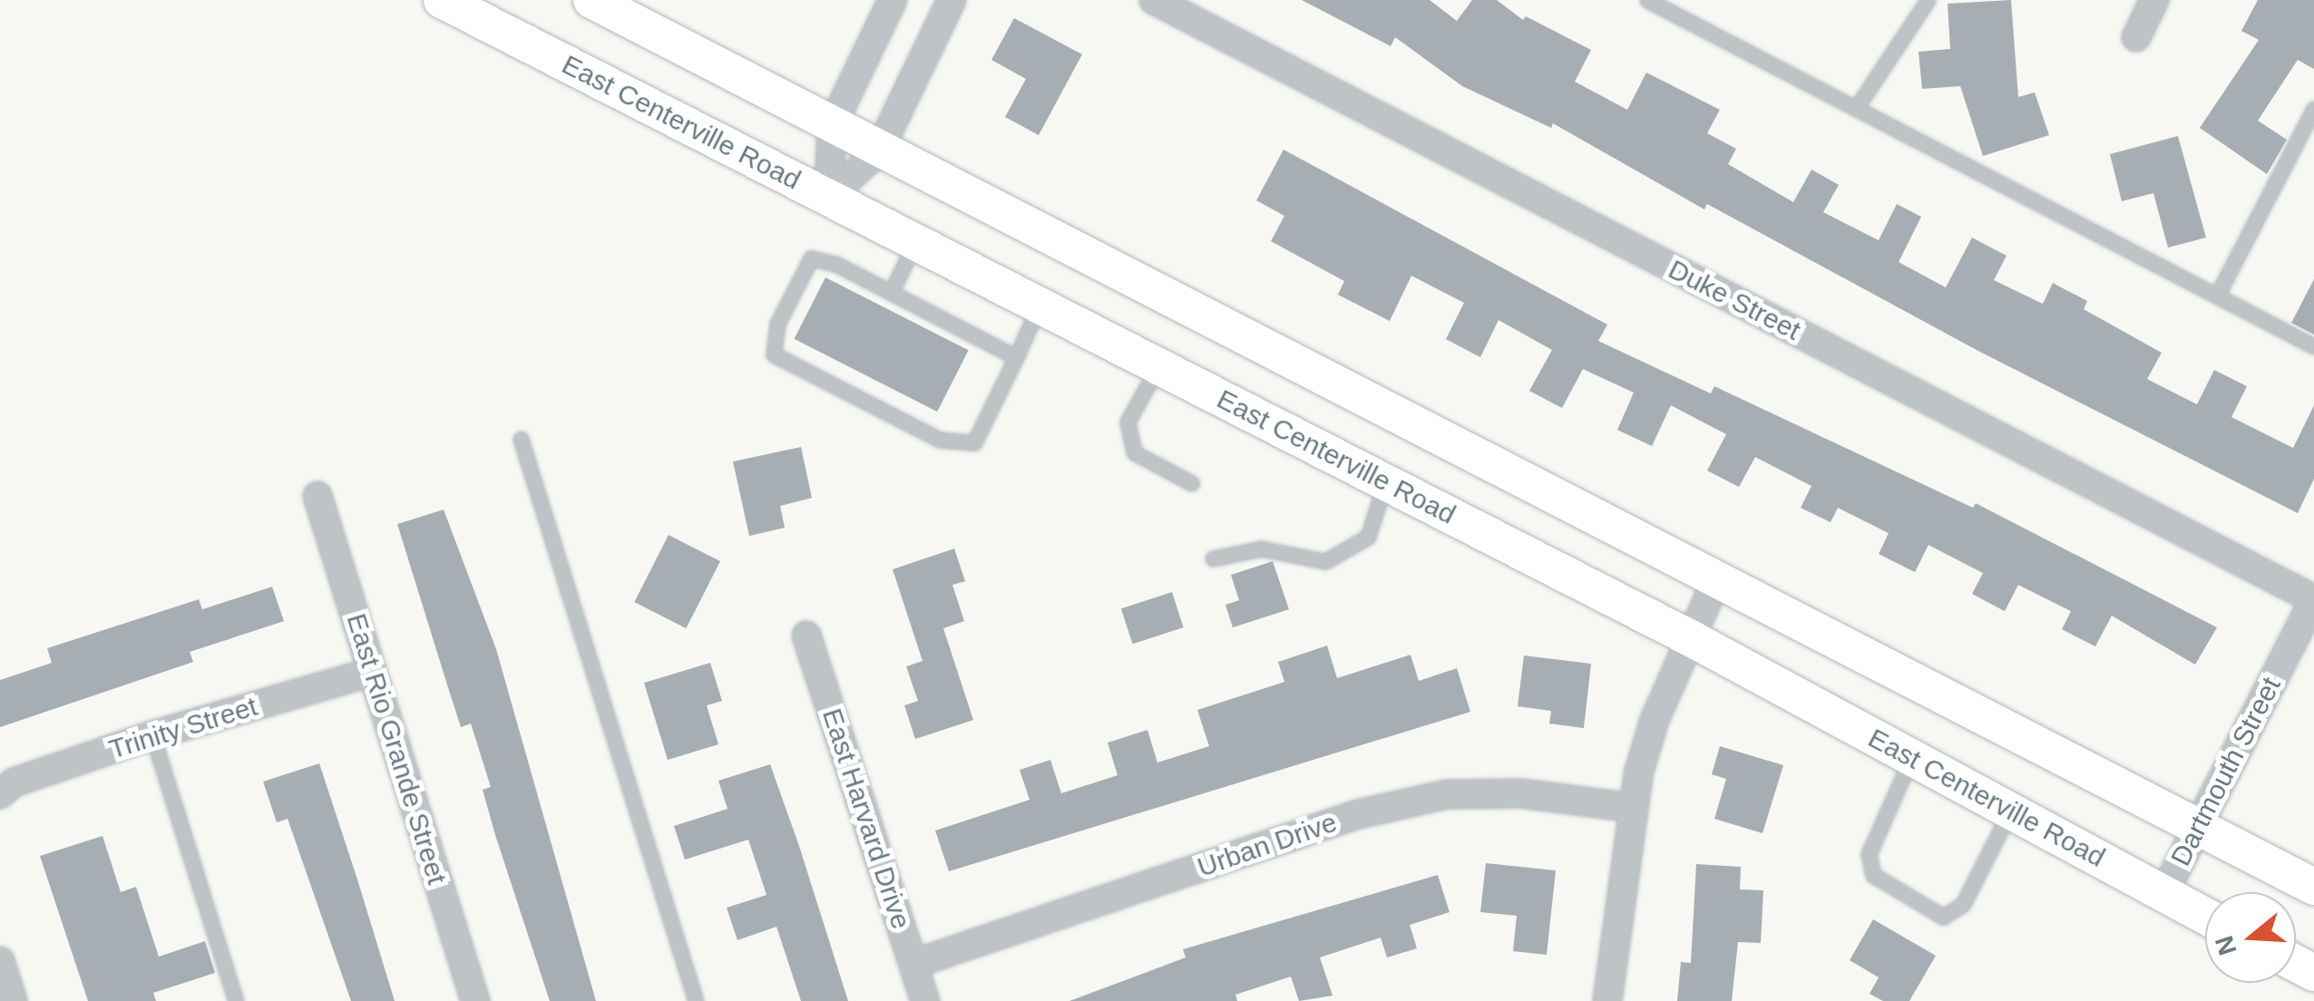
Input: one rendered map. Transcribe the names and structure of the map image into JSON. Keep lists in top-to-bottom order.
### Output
{
  "streets": {
    "main road": ["East Centerville Road"],
    "street": [
      "Duke Street",
      "Trinity Street",
      "East Rio Grande Street",
      "Dartmouth Street",
      "East Harvard Drive",
      "Urban Drive"
    ]
  },
  "crossings": [
    ["East Centerville Road", "Dartmouth Street"],
    ["Duke Street", "Dartmouth Street"],
    ["Trinity Street", "East Rio Grande Street"],
    ["East Harvard Drive", "Urban Drive"]
  ],
  "north": "left"
}
